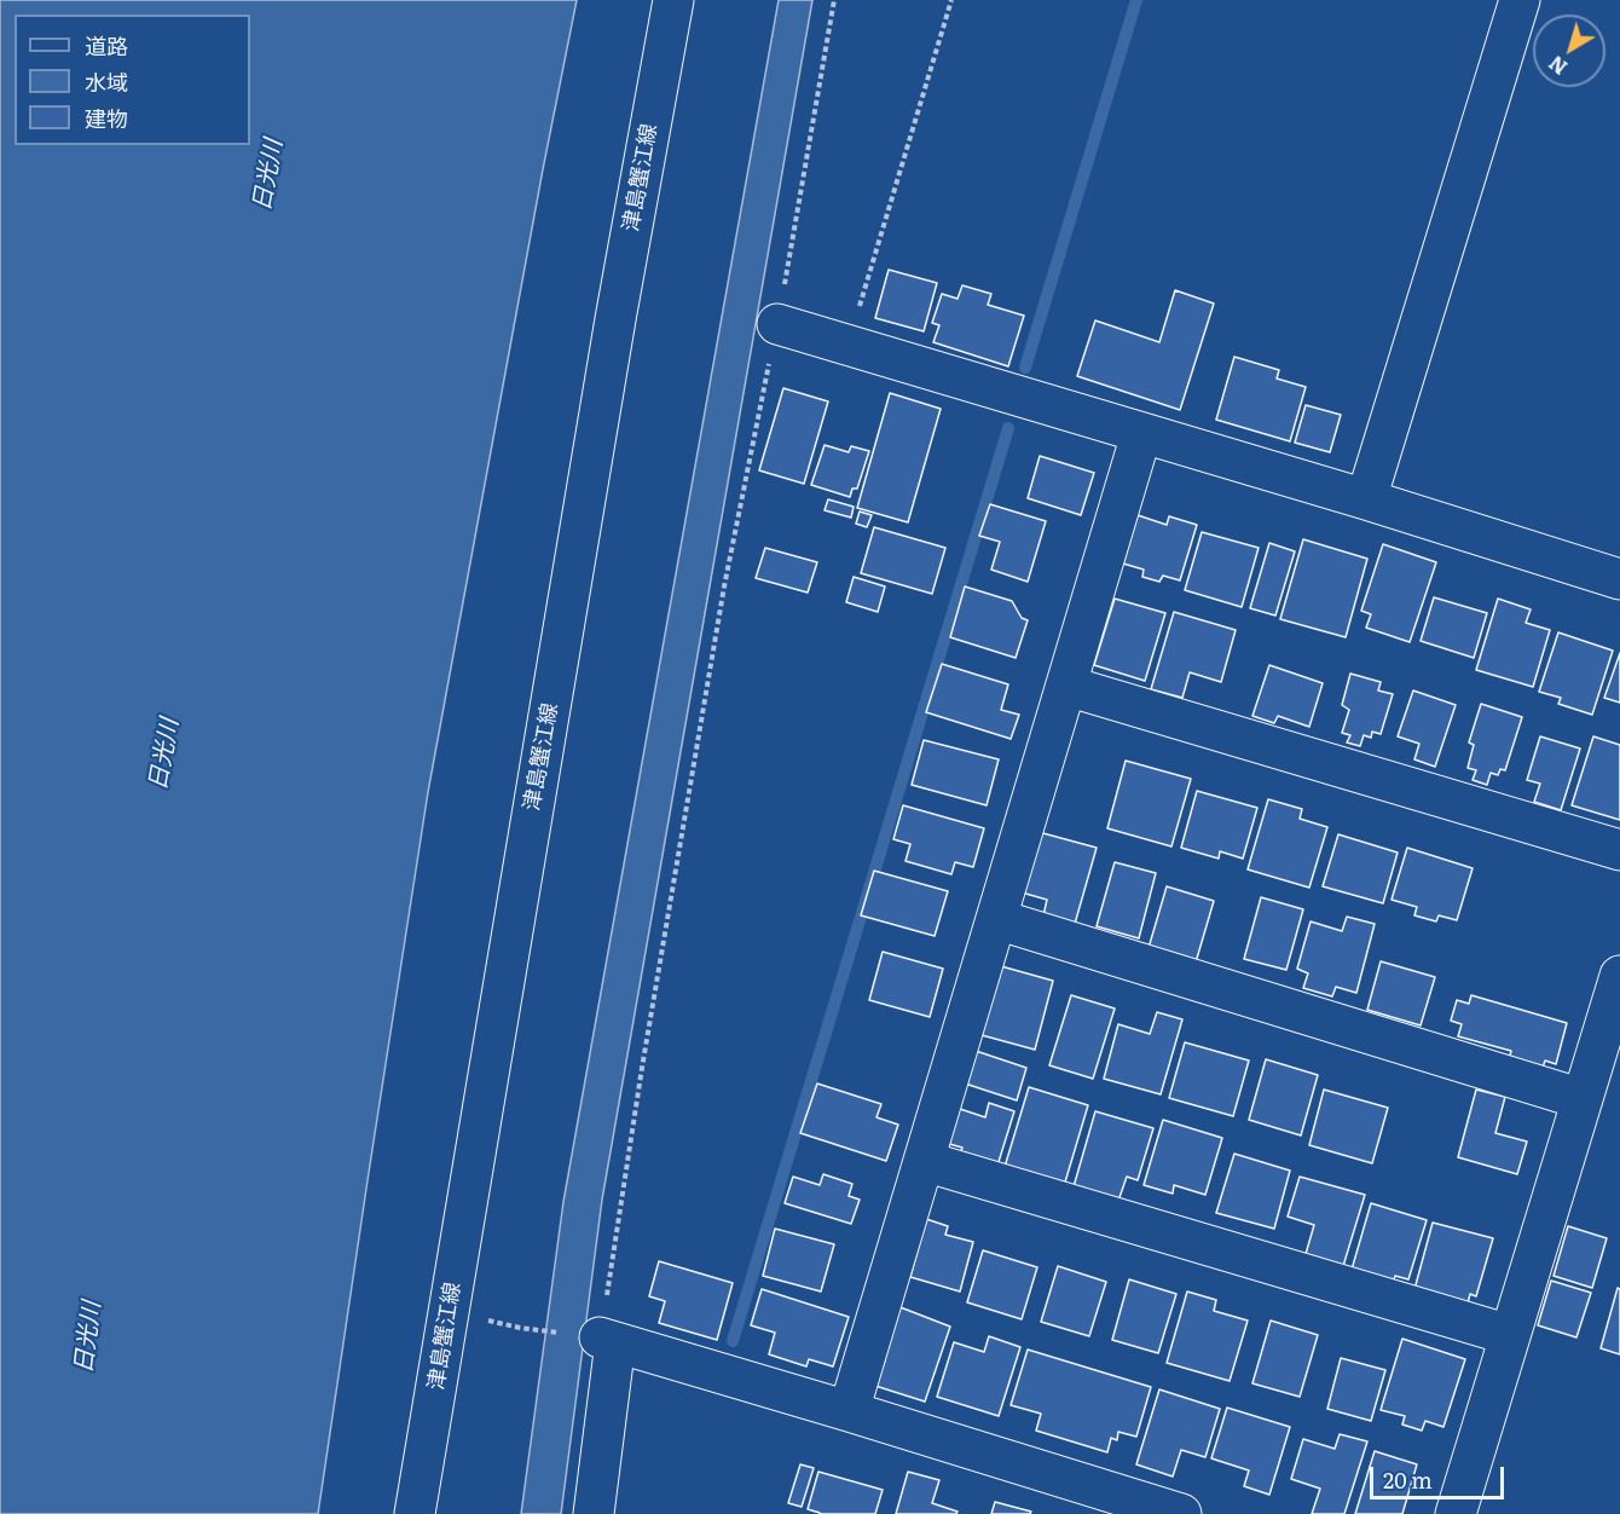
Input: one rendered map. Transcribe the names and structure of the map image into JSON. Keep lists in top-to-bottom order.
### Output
{
  "streets": {
    "street": ["津島蟹江線"]
  },
  "water": ["日光川"],
  "legend": ["道路", "水域", "建物"],
  "scale_bar": "20 m",
  "north": "bottom left"
}
